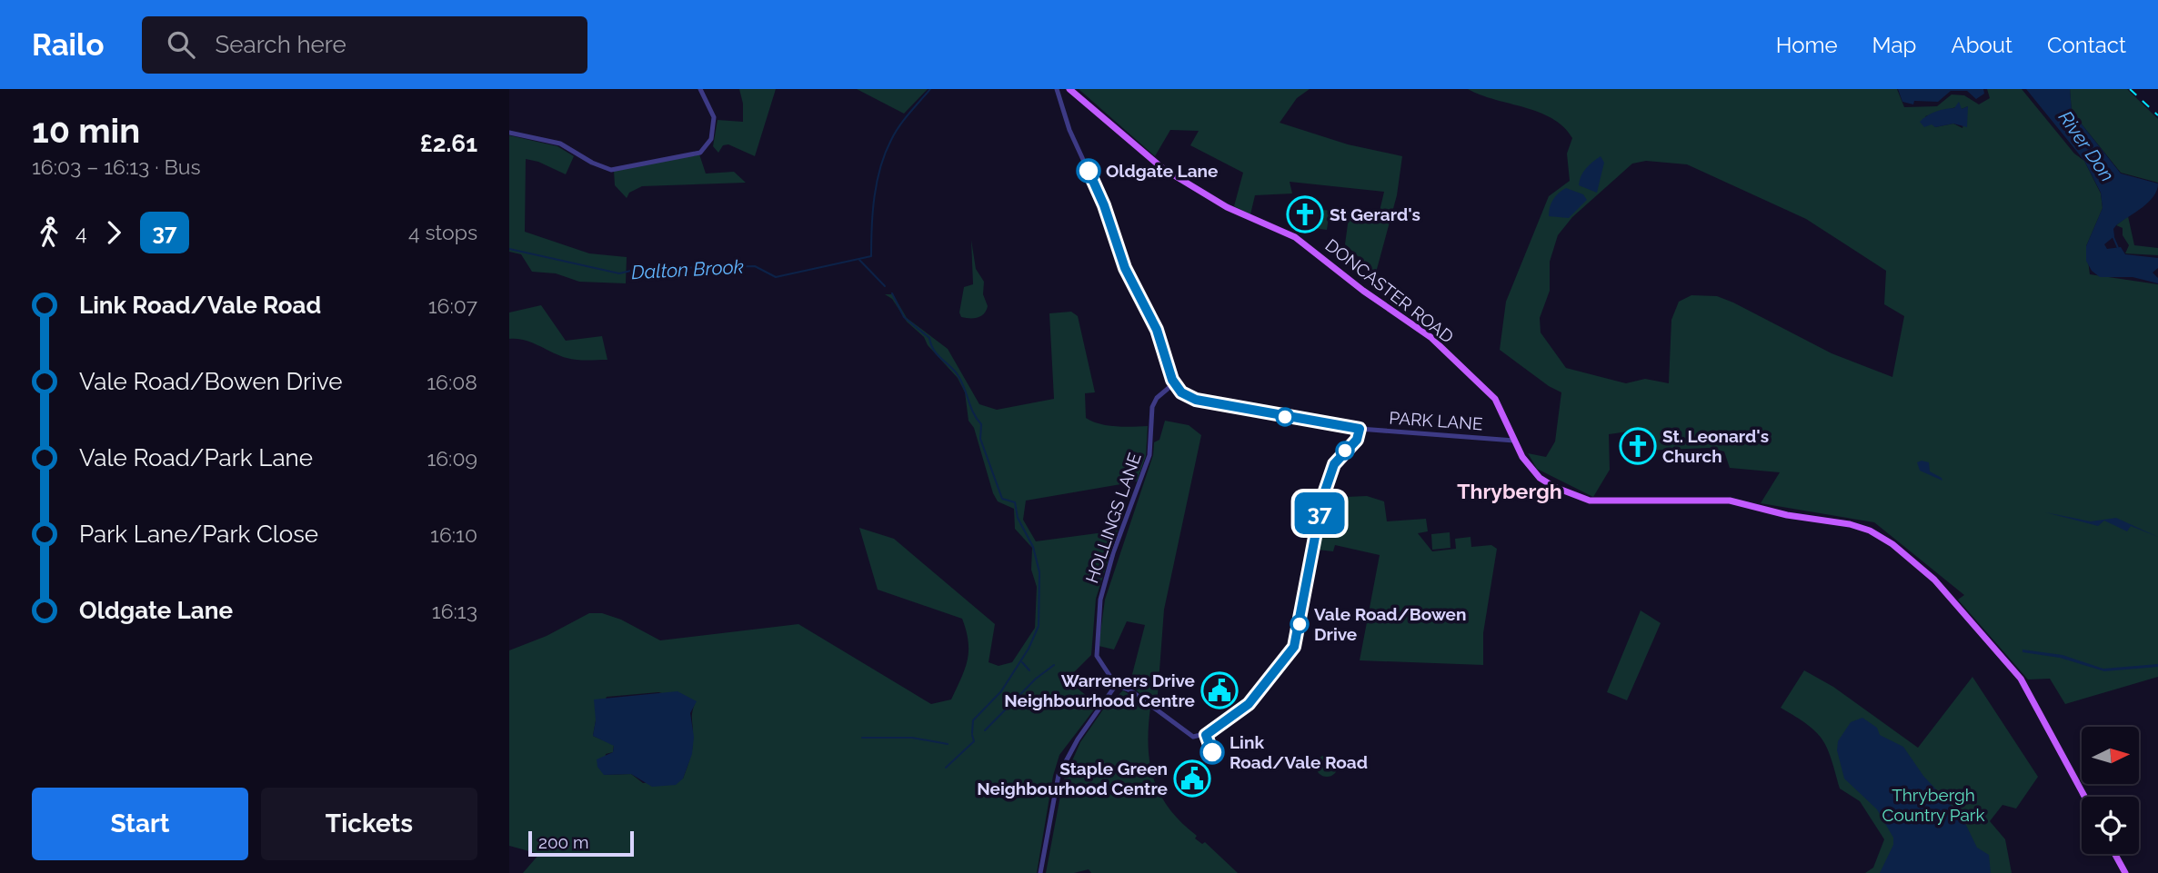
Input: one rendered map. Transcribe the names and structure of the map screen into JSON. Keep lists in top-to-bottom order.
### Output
{
  "streets": {
    "main road": ["DONCASTER ROAD"],
    "street": ["PARK LANE", "HOLLINGS LANE"]
  },
  "crossings": [
    ["DONCASTER ROAD", "PARK LANE"],
    ["PARK LANE", "HOLLINGS LANE"]
  ],
  "districts": ["Thrybergh"],
  "water": ["River Don", "Dalton Brook"],
  "parks": ["Thrybergh Country Park"],
  "places": {
    "other": ["Oldgate Lane", "Vale Road/Bowen Drive", "Link Road/Vale Road"],
    "church": ["St Gerard's", "St. Leonard's Church"],
    "public building": ["Warreners Drive Neighbourhood Centre", "Staple Green Neighbourhood Centre"]
  },
  "lines": ["bus line 37"],
  "scale_bar": "200 m",
  "north": "right",
  "page": {
    "header": "Railo",
    "search": "Search here",
    "nav": [
      "Home",
      "Map",
      "About",
      "Contact"
    ],
    "heading": ["10 min", "16:03 – 16:13 · Bus", "£2.61"],
    "on_map": "37",
    "legs": ["4", "37", "4 stops"],
    "list": [
      {
        "name": "Link Road/Vale Road",
        "value": "16:07"
      },
      {
        "name": "Vale Road/Bowen Drive",
        "value": "16:08"
      },
      {
        "name": "Vale Road/Park Lane",
        "value": "16:09"
      },
      {
        "name": "Park Lane/Park Close",
        "value": "16:10"
      },
      {
        "name": "Oldgate Lane",
        "value": "16:13"
      }
    ],
    "buttons": ["Start", "Tickets"],
    "scale": "200 m"
  }
}
